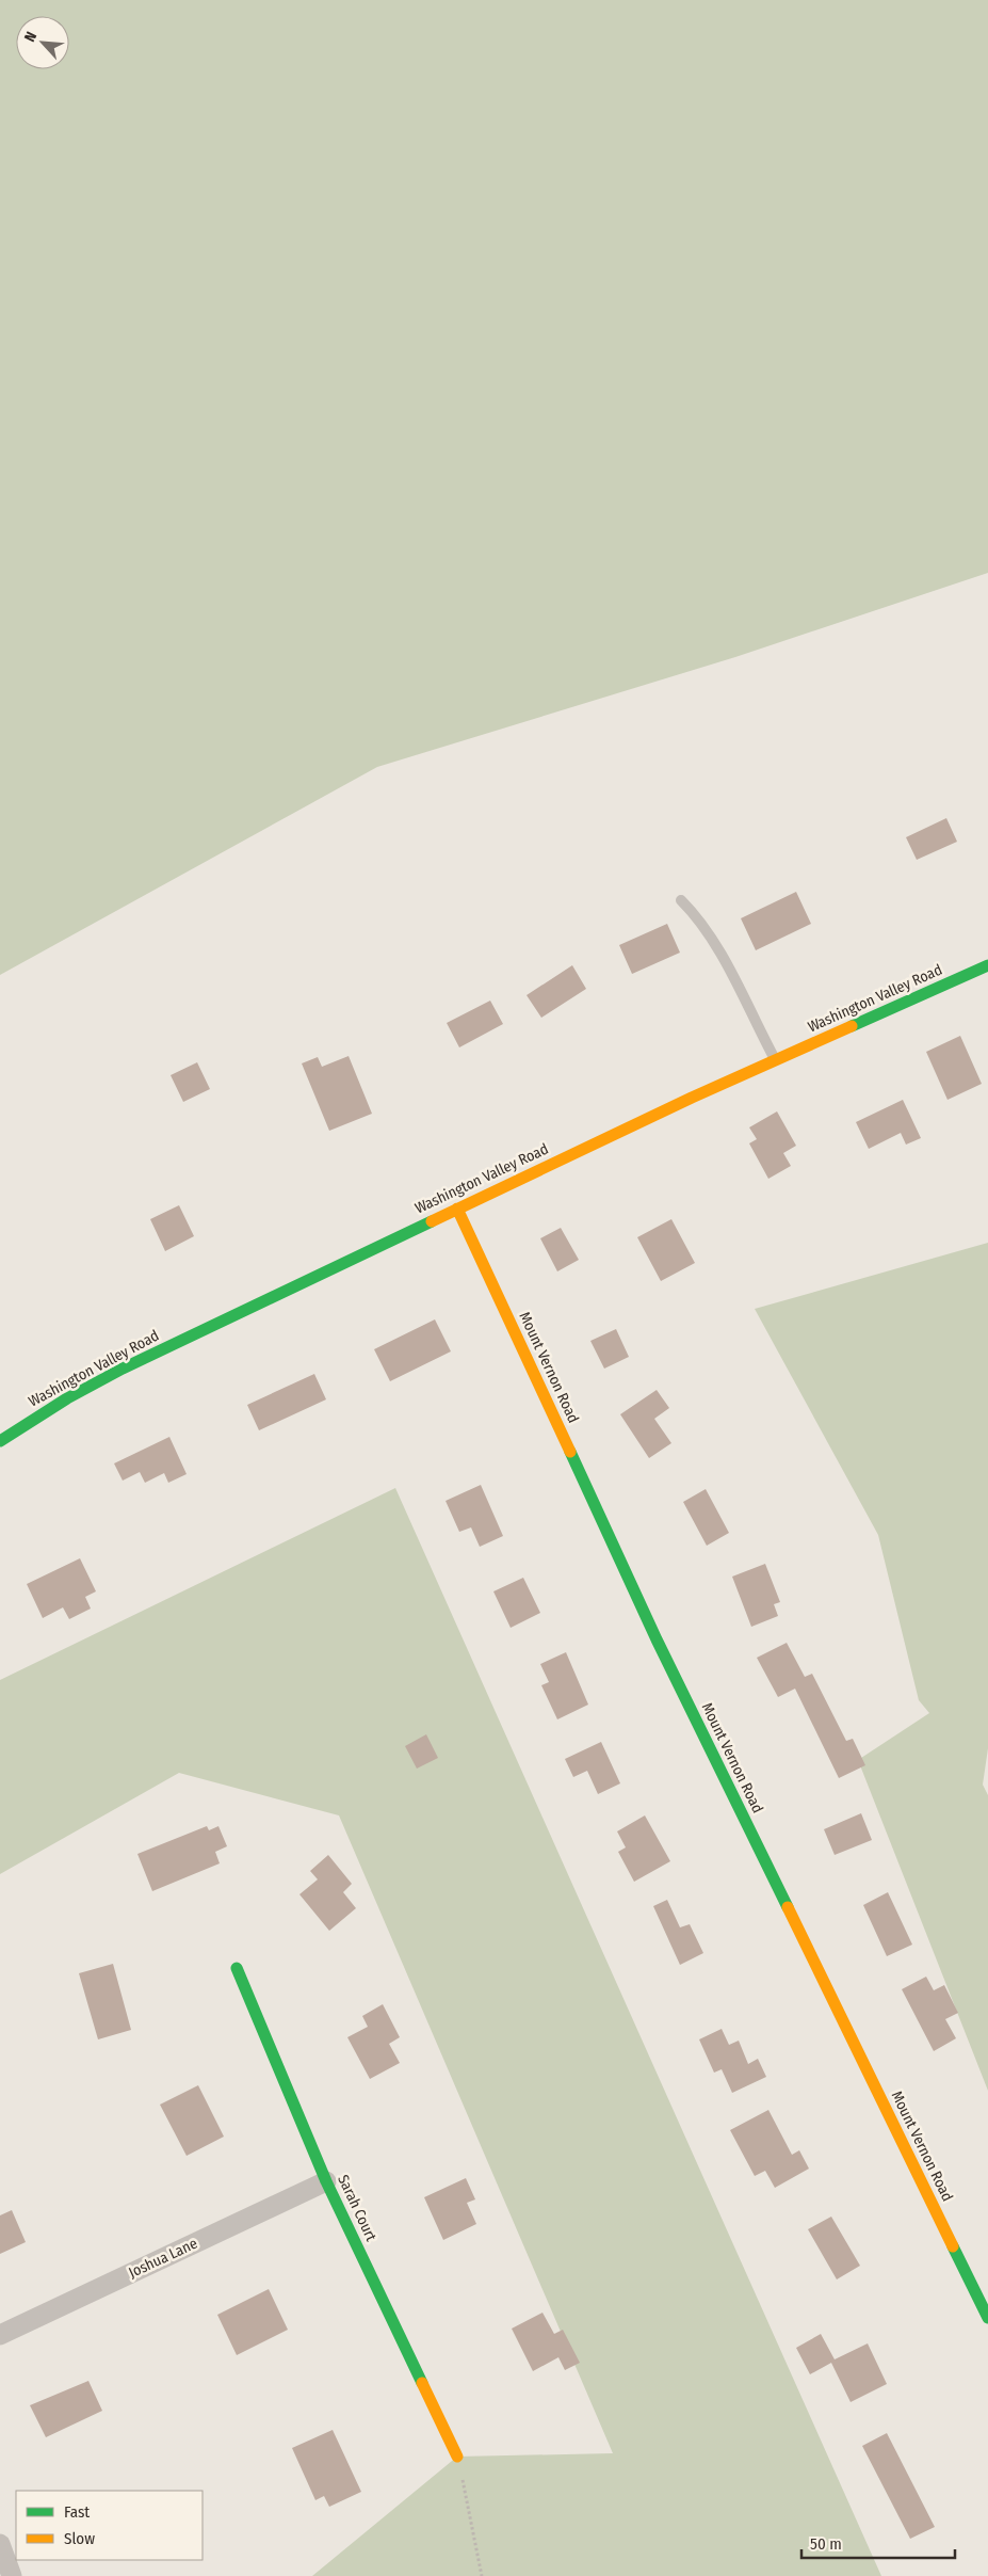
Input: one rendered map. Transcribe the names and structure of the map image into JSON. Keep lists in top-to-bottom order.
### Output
{
  "streets": {
    "street": [
      "Washington Valley Road",
      "Mount Vernon Road",
      "Sarah Court",
      "Joshua Lane"
    ]
  },
  "crossings": [
    ["Washington Valley Road", "Mount Vernon Road"],
    ["Sarah Court", "Joshua Lane"]
  ],
  "legend": ["Fast", "Slow"],
  "scale_bar": "50 m",
  "north": "top left"
}
